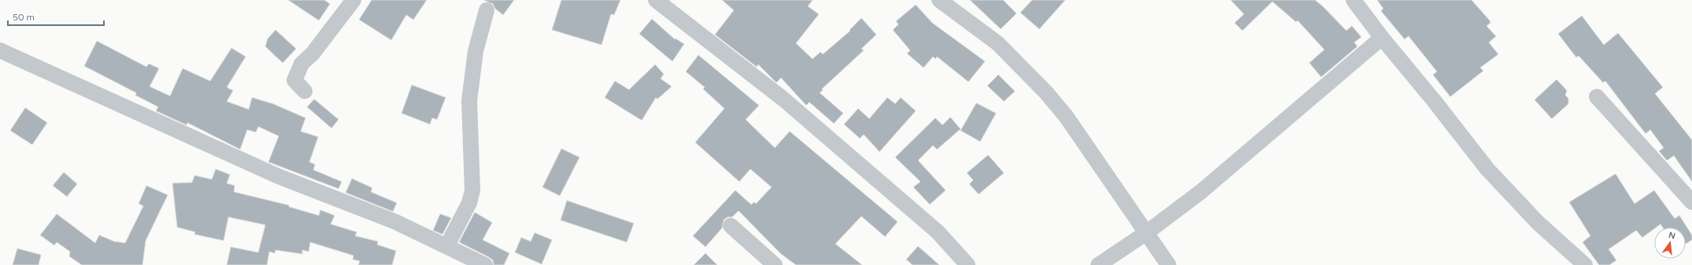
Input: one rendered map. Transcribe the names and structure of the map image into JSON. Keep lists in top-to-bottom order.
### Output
{
  "scale_bar": "50 m",
  "north": "top"
}
